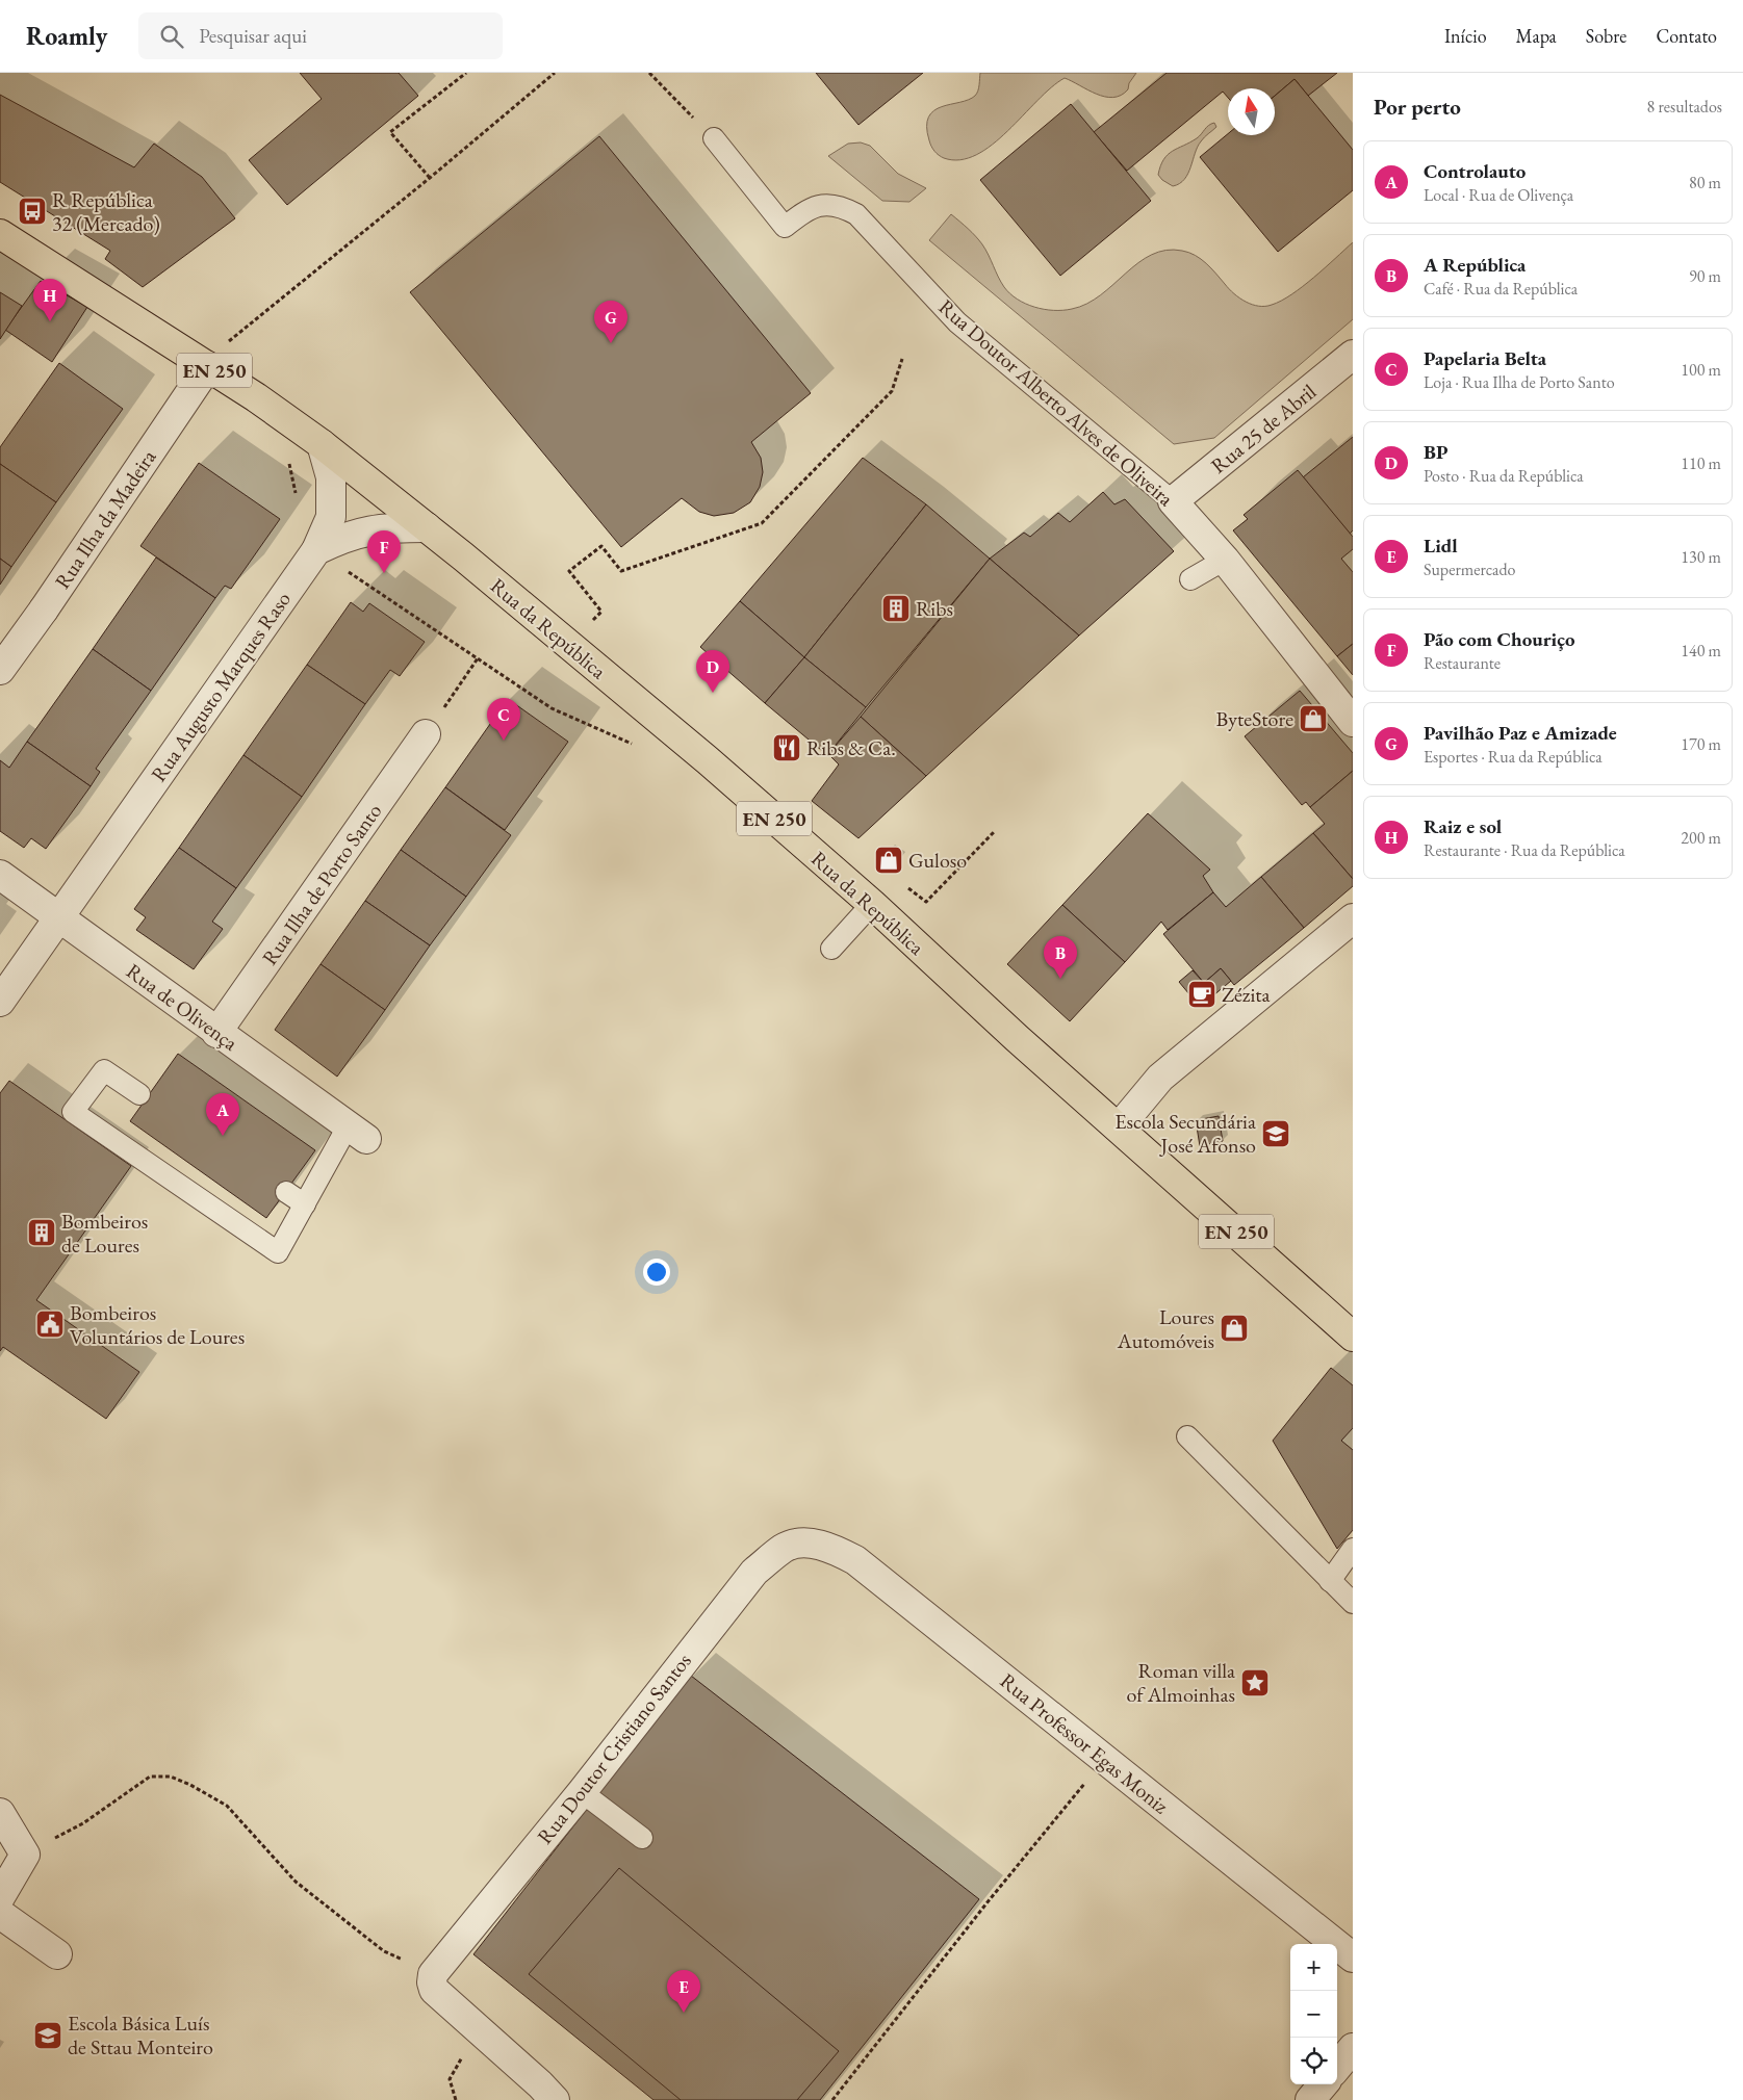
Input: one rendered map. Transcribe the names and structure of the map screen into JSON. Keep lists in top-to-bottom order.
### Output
{
  "streets": {
    "main road": ["EN 250", "Rua da República"],
    "street": [
      "Rua Doutor Alberto Alves de Oliveira",
      "Rua 25 de Abril",
      "Rua Ilha da Madeira",
      "Rua Augusto Marques Raso",
      "Rua Ilha de Porto Santo",
      "Rua de Olivença",
      "Rua Professor Egas Moniz",
      "Rua Doutor Cristiano Santos"
    ]
  },
  "crossings": [
    ["Rua Doutor Alberto Alves de Oliveira", "Rua 25 de Abril"],
    ["Rua Ilha da Madeira", "Rua da República"],
    ["Rua da República", "Rua Augusto Marques Raso"],
    ["Rua Augusto Marques Raso", "Rua de Olivença"],
    ["Rua Ilha de Porto Santo", "Rua de Olivença"],
    ["Rua Professor Egas Moniz", "Rua Doutor Cristiano Santos"]
  ],
  "places": {
    "bus stop": ["R República 32 (Mercado)"],
    "building": ["Ribs", "Bombeiros de Loures"],
    "shop": ["ByteStore", "Guloso", "Loures Automóveis"],
    "restaurant": ["Ribs & Ca."],
    "cafe": ["Zézita"],
    "school or university": ["Escola Secundária José Afonso", "Escola Básica Luís de Sttau Monteiro"],
    "public building": ["Bombeiros Voluntários de Loures"],
    "place": ["Roman villa of Almoinhas"]
  },
  "north": "top",
  "page": {
    "header": "Roamly",
    "search": "Pesquisar aqui",
    "nav": [
      "Início",
      "Mapa",
      "Sobre",
      "Contato"
    ],
    "heading": ["Por perto", "8 resultados"],
    "list": [
      {
        "mark": "A",
        "name": "Controlauto",
        "note": "Local · Rua de Olivença",
        "value": "80 m"
      },
      {
        "mark": "B",
        "name": "A República",
        "note": "Café · Rua da República",
        "value": "90 m"
      },
      {
        "mark": "C",
        "name": "Papelaria Belta",
        "note": "Loja · Rua Ilha de Porto Santo",
        "value": "100 m"
      },
      {
        "mark": "D",
        "name": "BP",
        "note": "Posto · Rua da República",
        "value": "110 m"
      },
      {
        "mark": "E",
        "name": "Lidl",
        "note": "Supermercado",
        "value": "130 m"
      },
      {
        "mark": "F",
        "name": "Pão com Chouriço",
        "note": "Restaurante",
        "value": "140 m"
      },
      {
        "mark": "G",
        "name": "Pavilhão Paz e Amizade",
        "note": "Esportes · Rua da República",
        "value": "170 m"
      },
      {
        "mark": "H",
        "name": "Raiz e sol",
        "note": "Restaurante · Rua da República",
        "value": "200 m"
      }
    ],
    "pins": [
      "H",
      "G",
      "F",
      "D",
      "C",
      "B",
      "A",
      "E"
    ],
    "map_buttons": ["+", "−"]
  }
}
